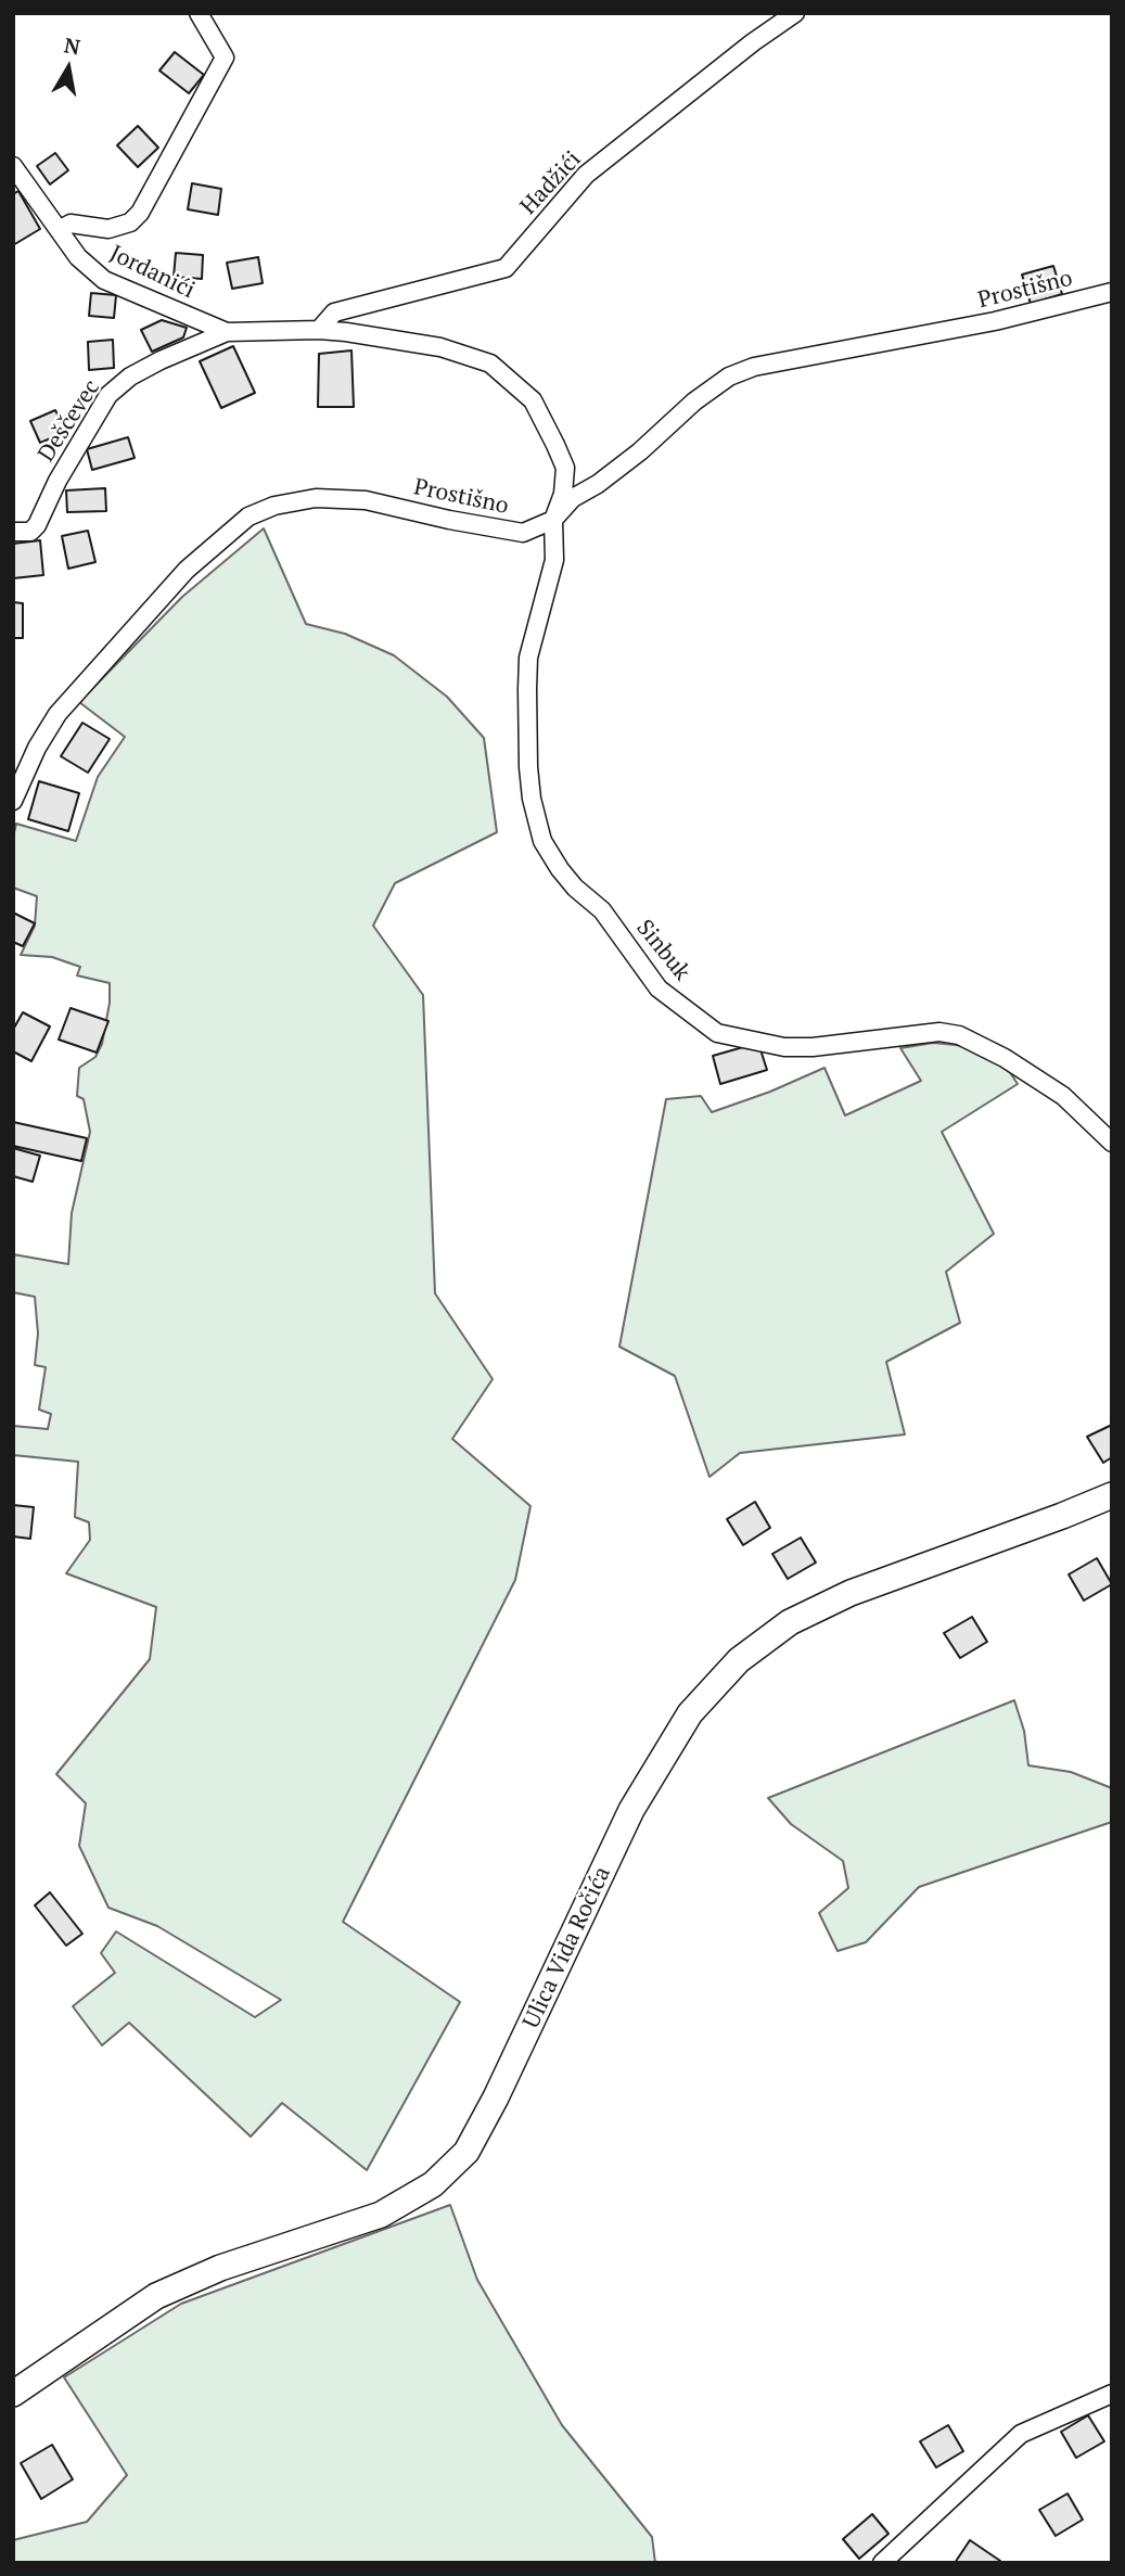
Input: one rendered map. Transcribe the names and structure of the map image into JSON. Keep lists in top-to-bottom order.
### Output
{
  "streets": {
    "main road": ["Ulica Vida Ročića"],
    "street": [
      "Hadžići",
      "Jordanići",
      "Prostišno",
      "Deščevec",
      "Sinbuk"
    ]
  },
  "crossings": [
    ["Hadžići", "Sinbuk"],
    ["Jordanići", "Deščevec"],
    ["Jordanići", "Sinbuk"],
    ["Prostišno", "Sinbuk"],
    ["Deščevec", "Sinbuk"]
  ],
  "north": "top"
}
